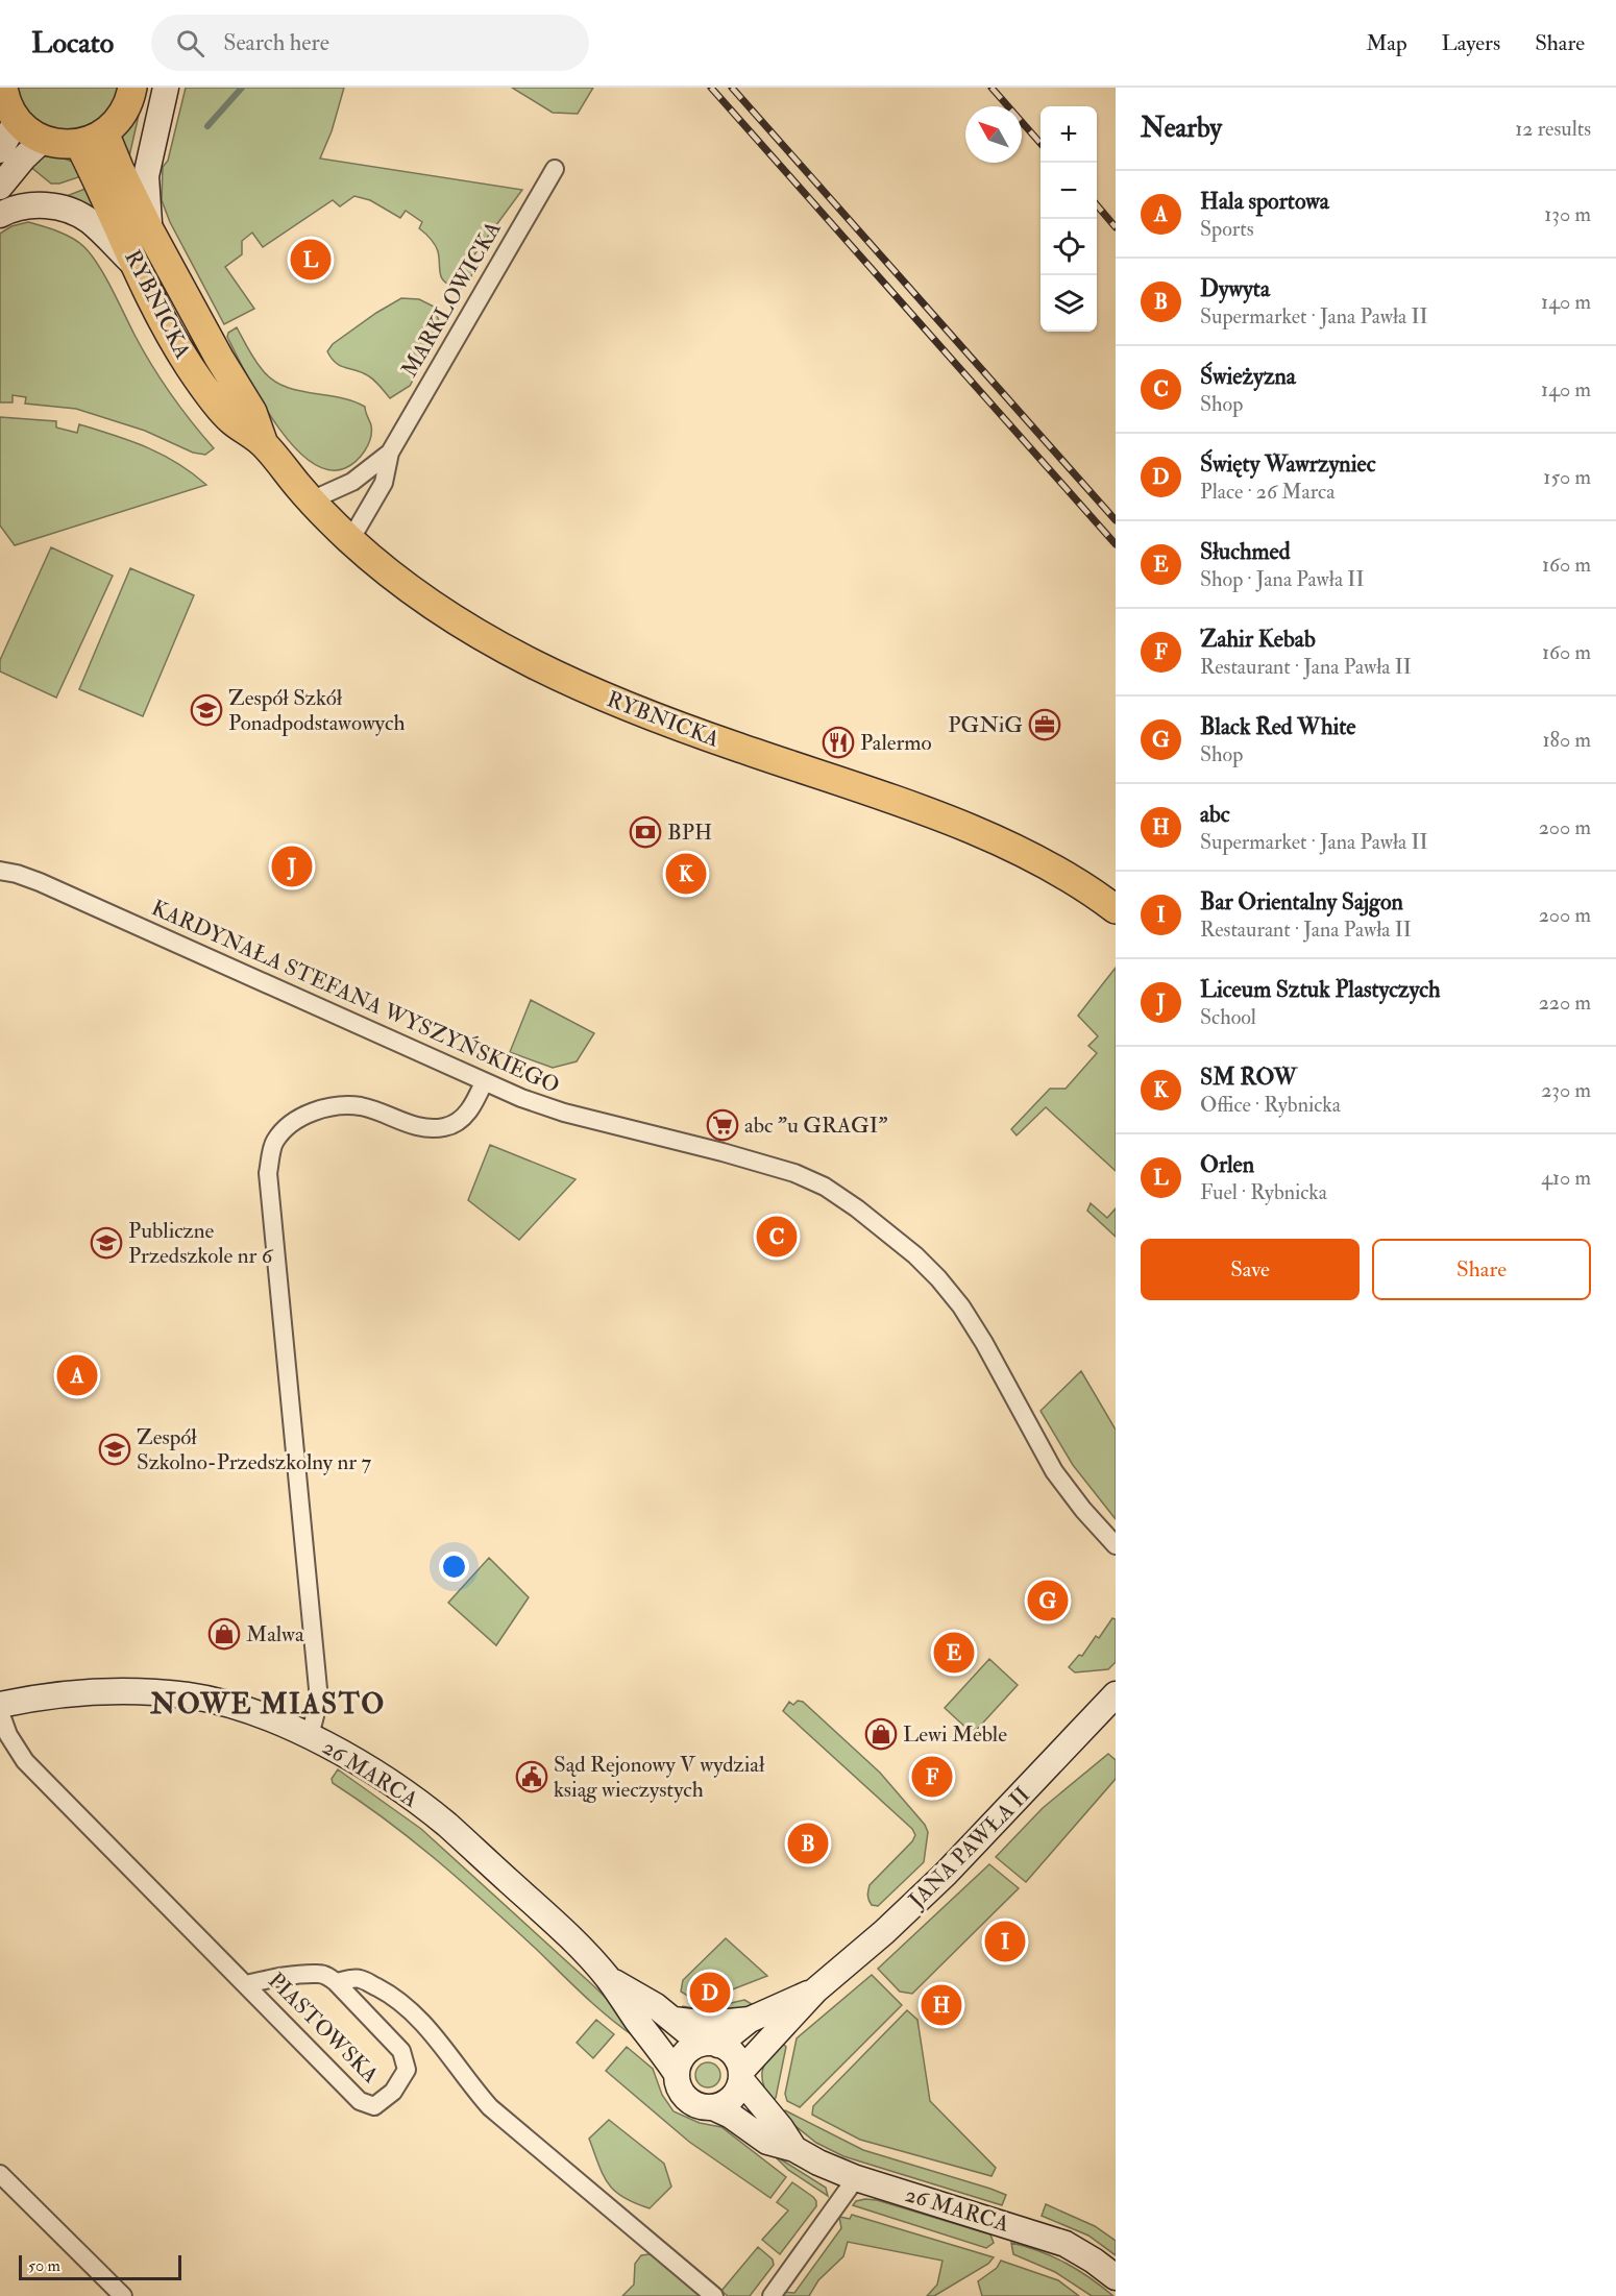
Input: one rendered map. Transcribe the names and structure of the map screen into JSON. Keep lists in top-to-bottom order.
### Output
{
  "streets": {
    "main road": ["RYBNICKA"],
    "street": [
      "MARKLOWICKA",
      "KARDYNAŁA STEFANA WYSZYŃSKIEGO",
      "26 MARCA",
      "JANA PAWŁA II",
      "PIASTOWSKA"
    ]
  },
  "crossings": [
    ["MARKLOWICKA", "RYBNICKA"],
    ["26 MARCA", "JANA PAWŁA II"]
  ],
  "districts": ["NOWE MIASTO"],
  "places": {
    "school or university": ["Zespół Szkół Ponadpodstawowych", "Publiczne Przedszkole nr 6", "Zespół Szkolno-Przedszkolny nr 7"],
    "office": ["PGNiG"],
    "restaurant": ["Palermo"],
    "bank": ["BPH"],
    "supermarket": ["abc \"u GRAGI\""],
    "shop": ["Malwa", "Lewi Meble"],
    "public building": ["Sąd Rejonowy V wydział ksiąg wieczystych"]
  },
  "scale_bar": "50 m",
  "north": "top left",
  "page": {
    "header": "Locato",
    "search": "Search here",
    "nav": ["Map", "Layers", "Share"],
    "heading": ["Nearby", "12 results"],
    "map_buttons": ["+", "−"],
    "list": [
      {
        "mark": "A",
        "name": "Hala sportowa",
        "note": "Sports",
        "value": "130 m"
      },
      {
        "mark": "B",
        "name": "Dywyta",
        "note": "Supermarket · Jana Pawła II",
        "value": "140 m"
      },
      {
        "mark": "C",
        "name": "Świeżyzna",
        "note": "Shop",
        "value": "140 m"
      },
      {
        "mark": "D",
        "name": "Święty Wawrzyniec",
        "note": "Place · 26 Marca",
        "value": "150 m"
      },
      {
        "mark": "E",
        "name": "Słuchmed",
        "note": "Shop · Jana Pawła II",
        "value": "160 m"
      },
      {
        "mark": "F",
        "name": "Zahir Kebab",
        "note": "Restaurant · Jana Pawła II",
        "value": "160 m"
      },
      {
        "mark": "G",
        "name": "Black Red White",
        "note": "Shop",
        "value": "180 m"
      },
      {
        "mark": "H",
        "name": "abc",
        "note": "Supermarket · Jana Pawła II",
        "value": "200 m"
      },
      {
        "mark": "I",
        "name": "Bar Orientalny Sajgon",
        "note": "Restaurant · Jana Pawła II",
        "value": "200 m"
      },
      {
        "mark": "J",
        "name": "Liceum Sztuk Plastyczych",
        "note": "School",
        "value": "220 m"
      },
      {
        "mark": "K",
        "name": "SM ROW",
        "note": "Office · Rybnicka",
        "value": "230 m"
      },
      {
        "mark": "L",
        "name": "Orlen",
        "note": "Fuel · Rybnicka",
        "value": "410 m"
      }
    ],
    "pins": [
      "L",
      "J",
      "K",
      "C",
      "A",
      "G",
      "E",
      "F",
      "B",
      "I",
      "D",
      "H"
    ],
    "buttons": ["Save", "Share"],
    "scale": "50 m"
  }
}
